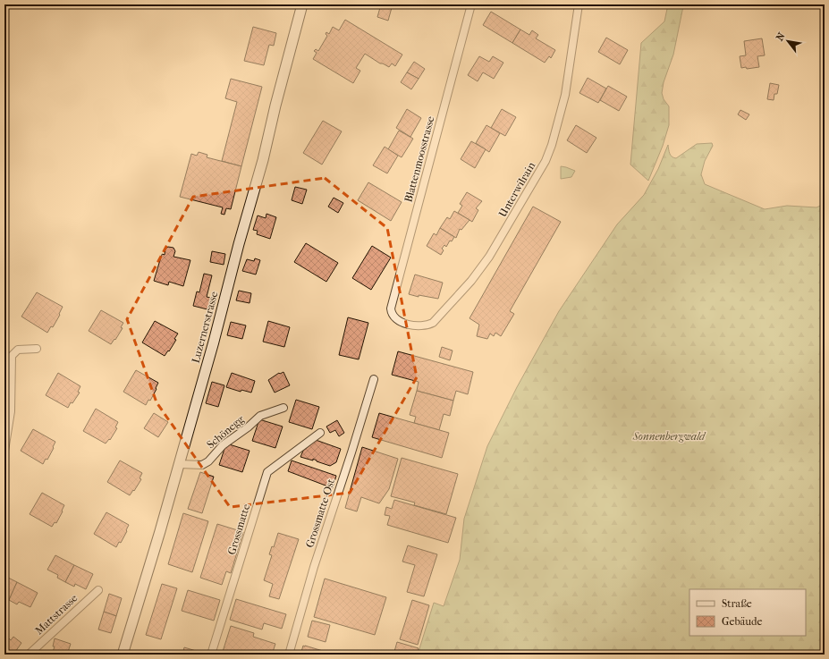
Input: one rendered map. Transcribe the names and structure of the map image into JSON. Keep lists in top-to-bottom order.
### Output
{
  "streets": {
    "main road": ["Luzernerstrasse"],
    "street": [
      "Blattenmoosstrasse",
      "Unterwilrain",
      "Schönegg",
      "Grossmatte-Ost",
      "Grossmatte",
      "Mattstrasse"
    ]
  },
  "crossings": [
    ["Blattenmoosstrasse", "Unterwilrain"],
    ["Luzernerstrasse", "Schönegg"]
  ],
  "parks": ["Sonnenbergwald"],
  "legend": ["Straße", "Gebäude"],
  "north": "top left"
}
